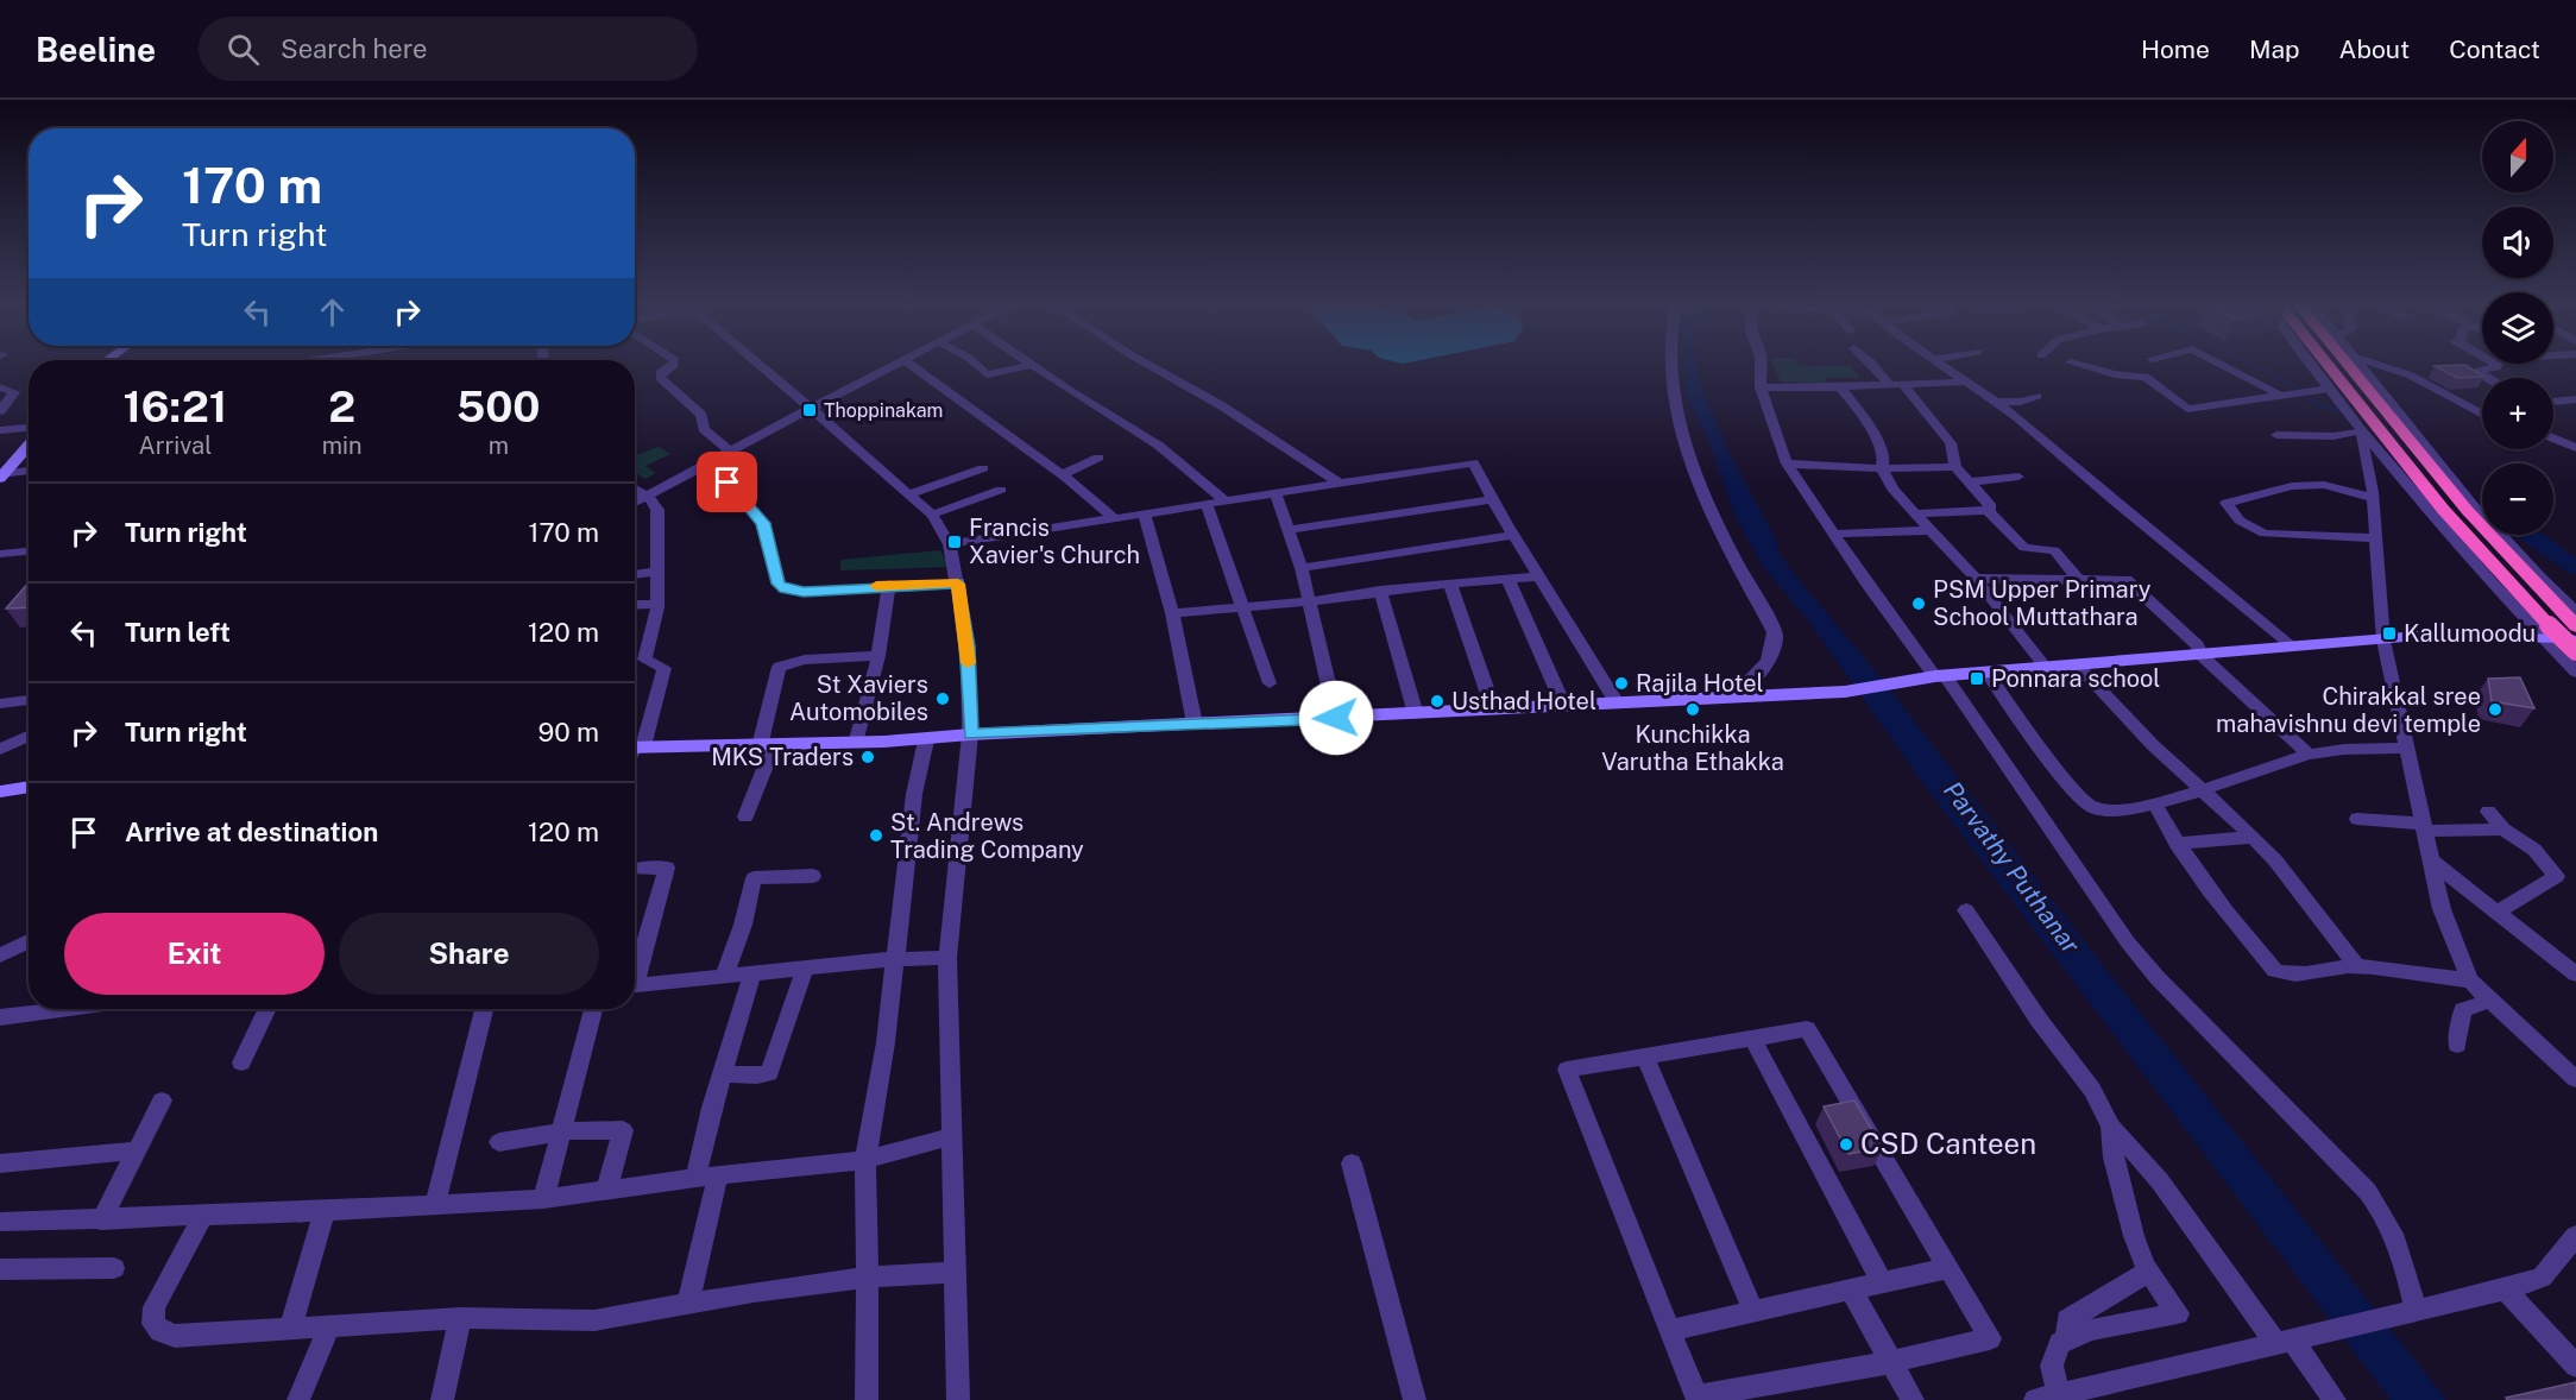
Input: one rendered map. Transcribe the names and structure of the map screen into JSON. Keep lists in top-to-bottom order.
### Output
{
  "water": ["Parvathy Puthanar"],
  "places": {
    "transit": [
      "Thoppinakam",
      "Francis Xavier's Church",
      "Kallumoodu",
      "Ponnara school"
    ],
    "other": [
      "PSM Upper Primary School Muttathara",
      "Rajila Hotel",
      "St Xaviers Automobiles",
      "Usthad Hotel",
      "Kunchikka Varutha Ethakka",
      "Chirakkal sree mahavishnu devi temple",
      "MKS Traders",
      "St. Andrews Trading Company",
      "CSD Canteen"
    ]
  },
  "north": "top",
  "page": {
    "header": "Beeline",
    "search": "Search here",
    "nav": [
      "Home",
      "Map",
      "About",
      "Contact"
    ],
    "map_buttons": ["+", "−"],
    "turn": ["170 m", "Turn right"],
    "eta": [
      "16:21",
      "Arrival",
      "2",
      "min",
      "500",
      "m"
    ],
    "list": [
      {
        "name": "Turn right",
        "value": "170 m"
      },
      {
        "name": "Turn left",
        "value": "120 m"
      },
      {
        "name": "Turn right",
        "value": "90 m"
      },
      {
        "name": "Arrive at destination",
        "value": "120 m"
      }
    ],
    "buttons": ["Exit", "Share"]
  }
}
